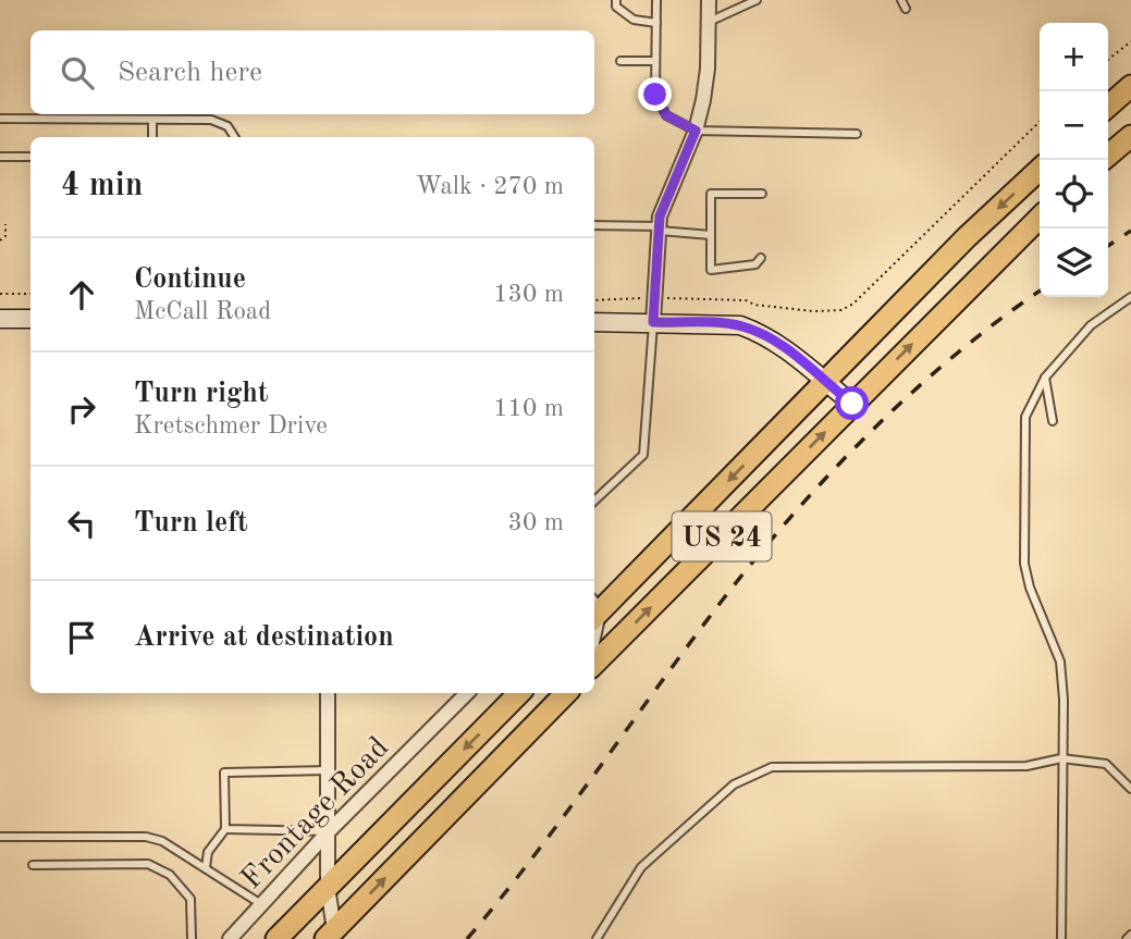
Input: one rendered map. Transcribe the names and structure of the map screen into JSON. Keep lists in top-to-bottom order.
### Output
{
  "streets": {
    "highway": ["US 24"],
    "street": ["Frontage Road"]
  },
  "page": {
    "map_buttons": ["+", "−"],
    "search": "Search here",
    "heading": ["4 min", "Walk · 270 m"],
    "list": [
      ["Continue", "McCall Road", "130 m"],
      ["Turn right", "Kretschmer Drive", "110 m"],
      ["Turn left", "30 m"],
      "Arrive at destination"
    ]
  }
}
